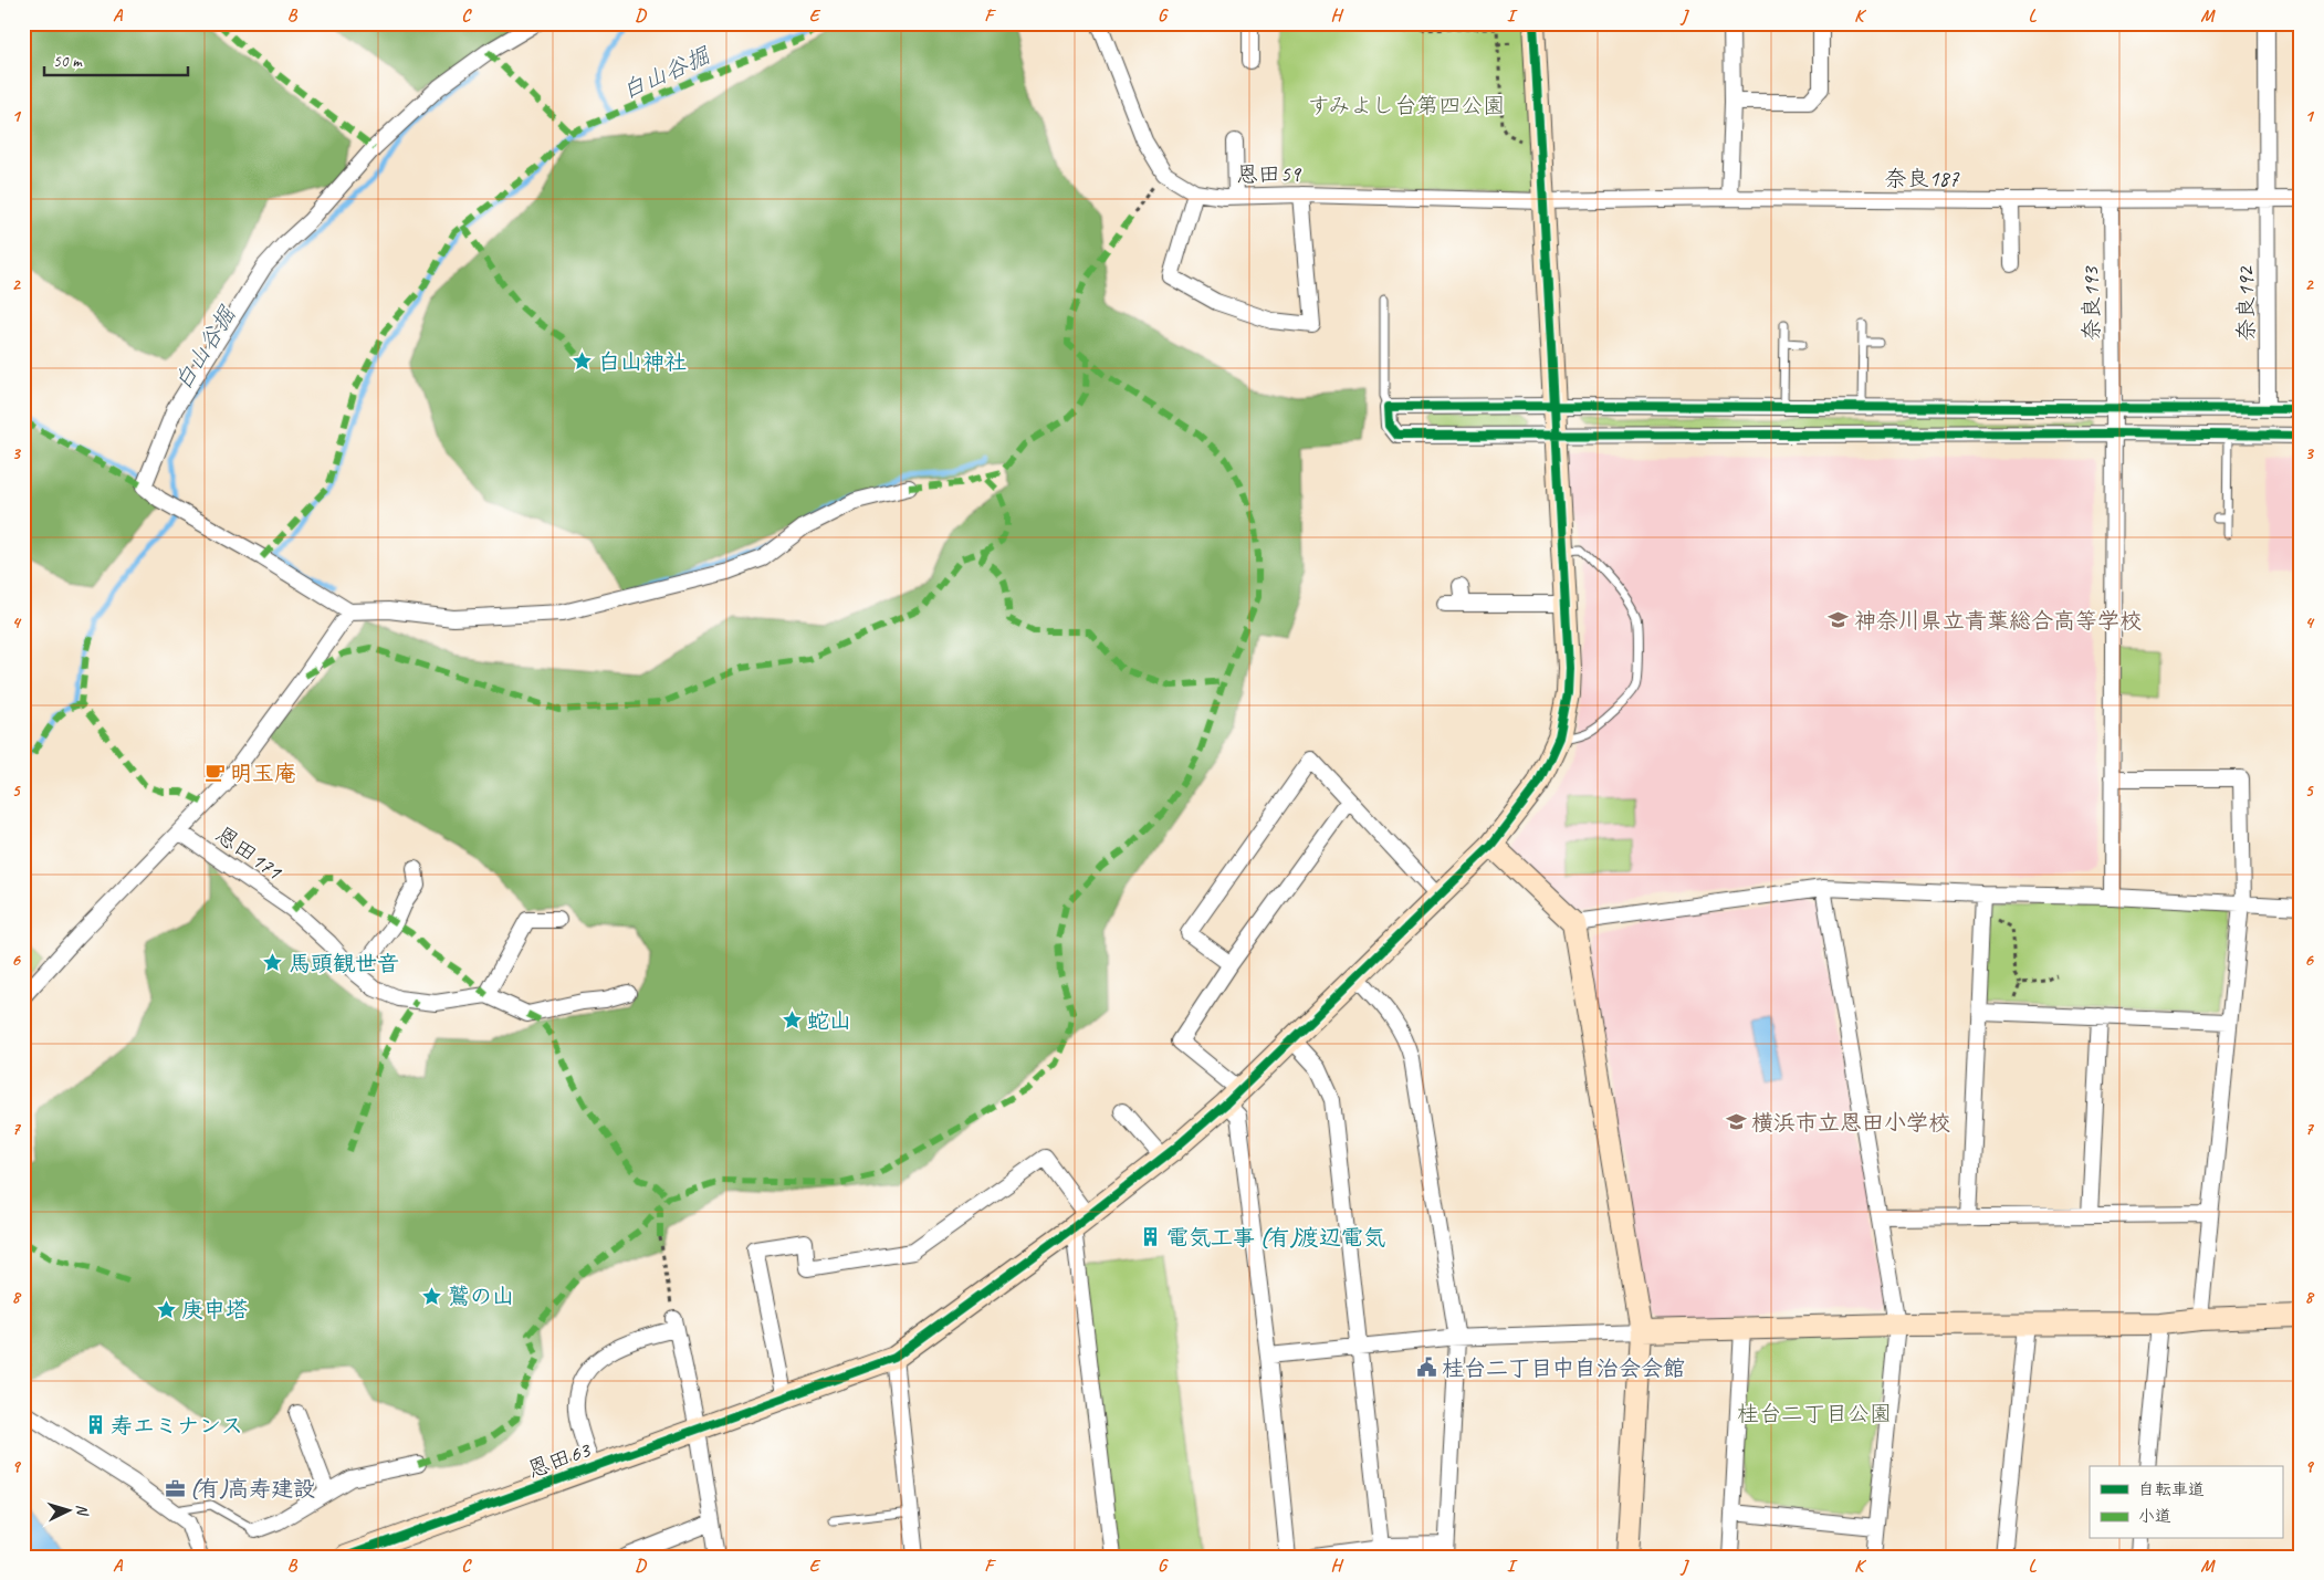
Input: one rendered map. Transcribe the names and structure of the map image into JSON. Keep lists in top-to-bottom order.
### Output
{
  "streets": {
    "street": [
      "恩田59",
      "奈良187",
      "奈良193",
      "奈良192",
      "恩田171",
      "恩田63"
    ]
  },
  "crossings": [
    ["恩田59", "奈良187"],
    ["恩田59", "恩田63"],
    ["奈良187", "奈良193"],
    ["奈良187", "奈良192"],
    ["奈良187", "恩田63"]
  ],
  "water": ["白山谷掘"],
  "parks": ["すみよし台第四公園", "桂台二丁目公園"],
  "places": {
    "place": [
      "白山神社",
      "馬頭観世音",
      "蛇山",
      "鷲の山",
      "庚申塔"
    ],
    "school or university": ["神奈川県立青葉総合高等学校", "横浜市立恩田小学校"],
    "cafe": ["明玉庵"],
    "building": ["電気工事 (有)渡辺電気", "寿エミナンス"],
    "public building": ["桂台二丁目中自治会会館"],
    "office": ["(有)高寿建設"]
  },
  "legend": ["自転車道", "小道"],
  "scale_bar": "50 m",
  "north": "right",
  "grid": {
    "columns": [
      "A",
      "B",
      "C",
      "D",
      "E",
      "F",
      "G",
      "H",
      "I",
      "J",
      "K",
      "L",
      "M"
    ],
    "rows": [
      "1",
      "2",
      "3",
      "4",
      "5",
      "6",
      "7",
      "8",
      "9"
    ]
  }
}
